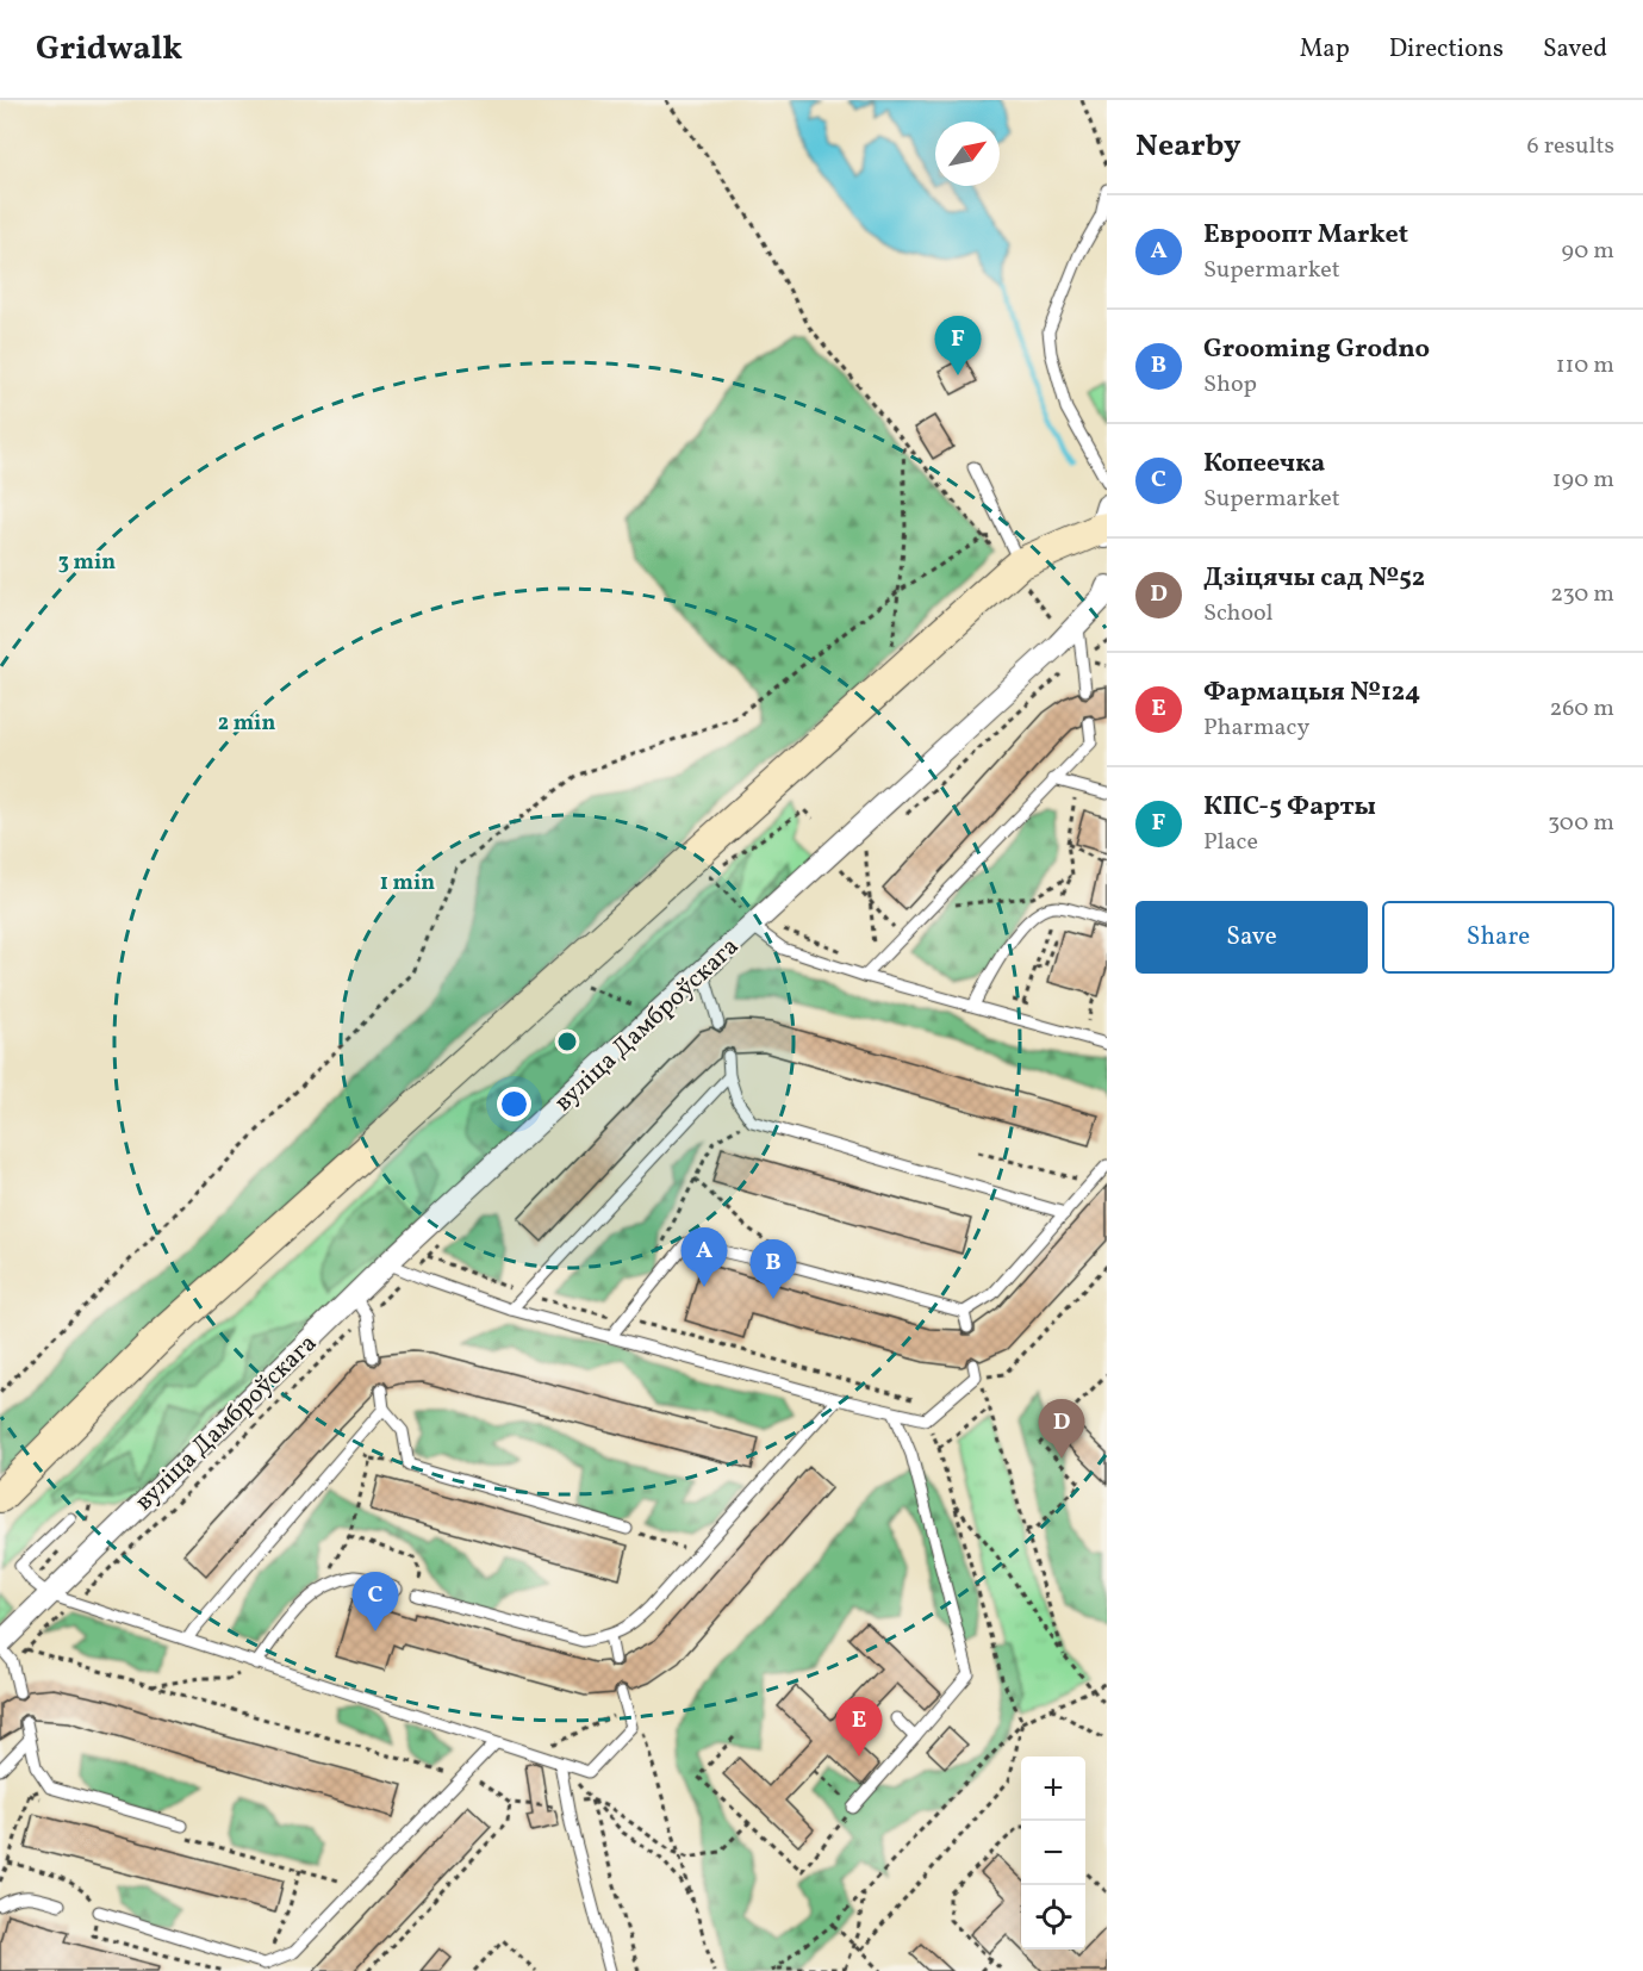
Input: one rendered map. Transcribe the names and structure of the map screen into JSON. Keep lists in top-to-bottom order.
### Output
{
  "streets": {
    "street": ["вуліца Дамброўскага"]
  },
  "north": "top right",
  "page": {
    "header": "Gridwalk",
    "nav": ["Map", "Directions", "Saved"],
    "heading": ["Nearby", "6 results"],
    "list": [
      {
        "mark": "A",
        "name": "Евроопт Market",
        "note": "Supermarket",
        "value": "90 m"
      },
      {
        "mark": "B",
        "name": "Grooming Grodno",
        "note": "Shop",
        "value": "110 m"
      },
      {
        "mark": "C",
        "name": "Копеечка",
        "note": "Supermarket",
        "value": "190 m"
      },
      {
        "mark": "D",
        "name": "Дзіцячы сад №52",
        "note": "School",
        "value": "230 m"
      },
      {
        "mark": "E",
        "name": "Фармацыя №124",
        "note": "Pharmacy",
        "value": "260 m"
      },
      {
        "mark": "F",
        "name": "КПС-5 Фарты",
        "note": "Place",
        "value": "300 m"
      }
    ],
    "pins": [
      "F",
      "A",
      "B",
      "D",
      "C",
      "E"
    ],
    "buttons": ["Save", "Share"],
    "map_buttons": ["+", "−"]
  },
  "rings": ["3 min", "2 min", "1 min"]
}
